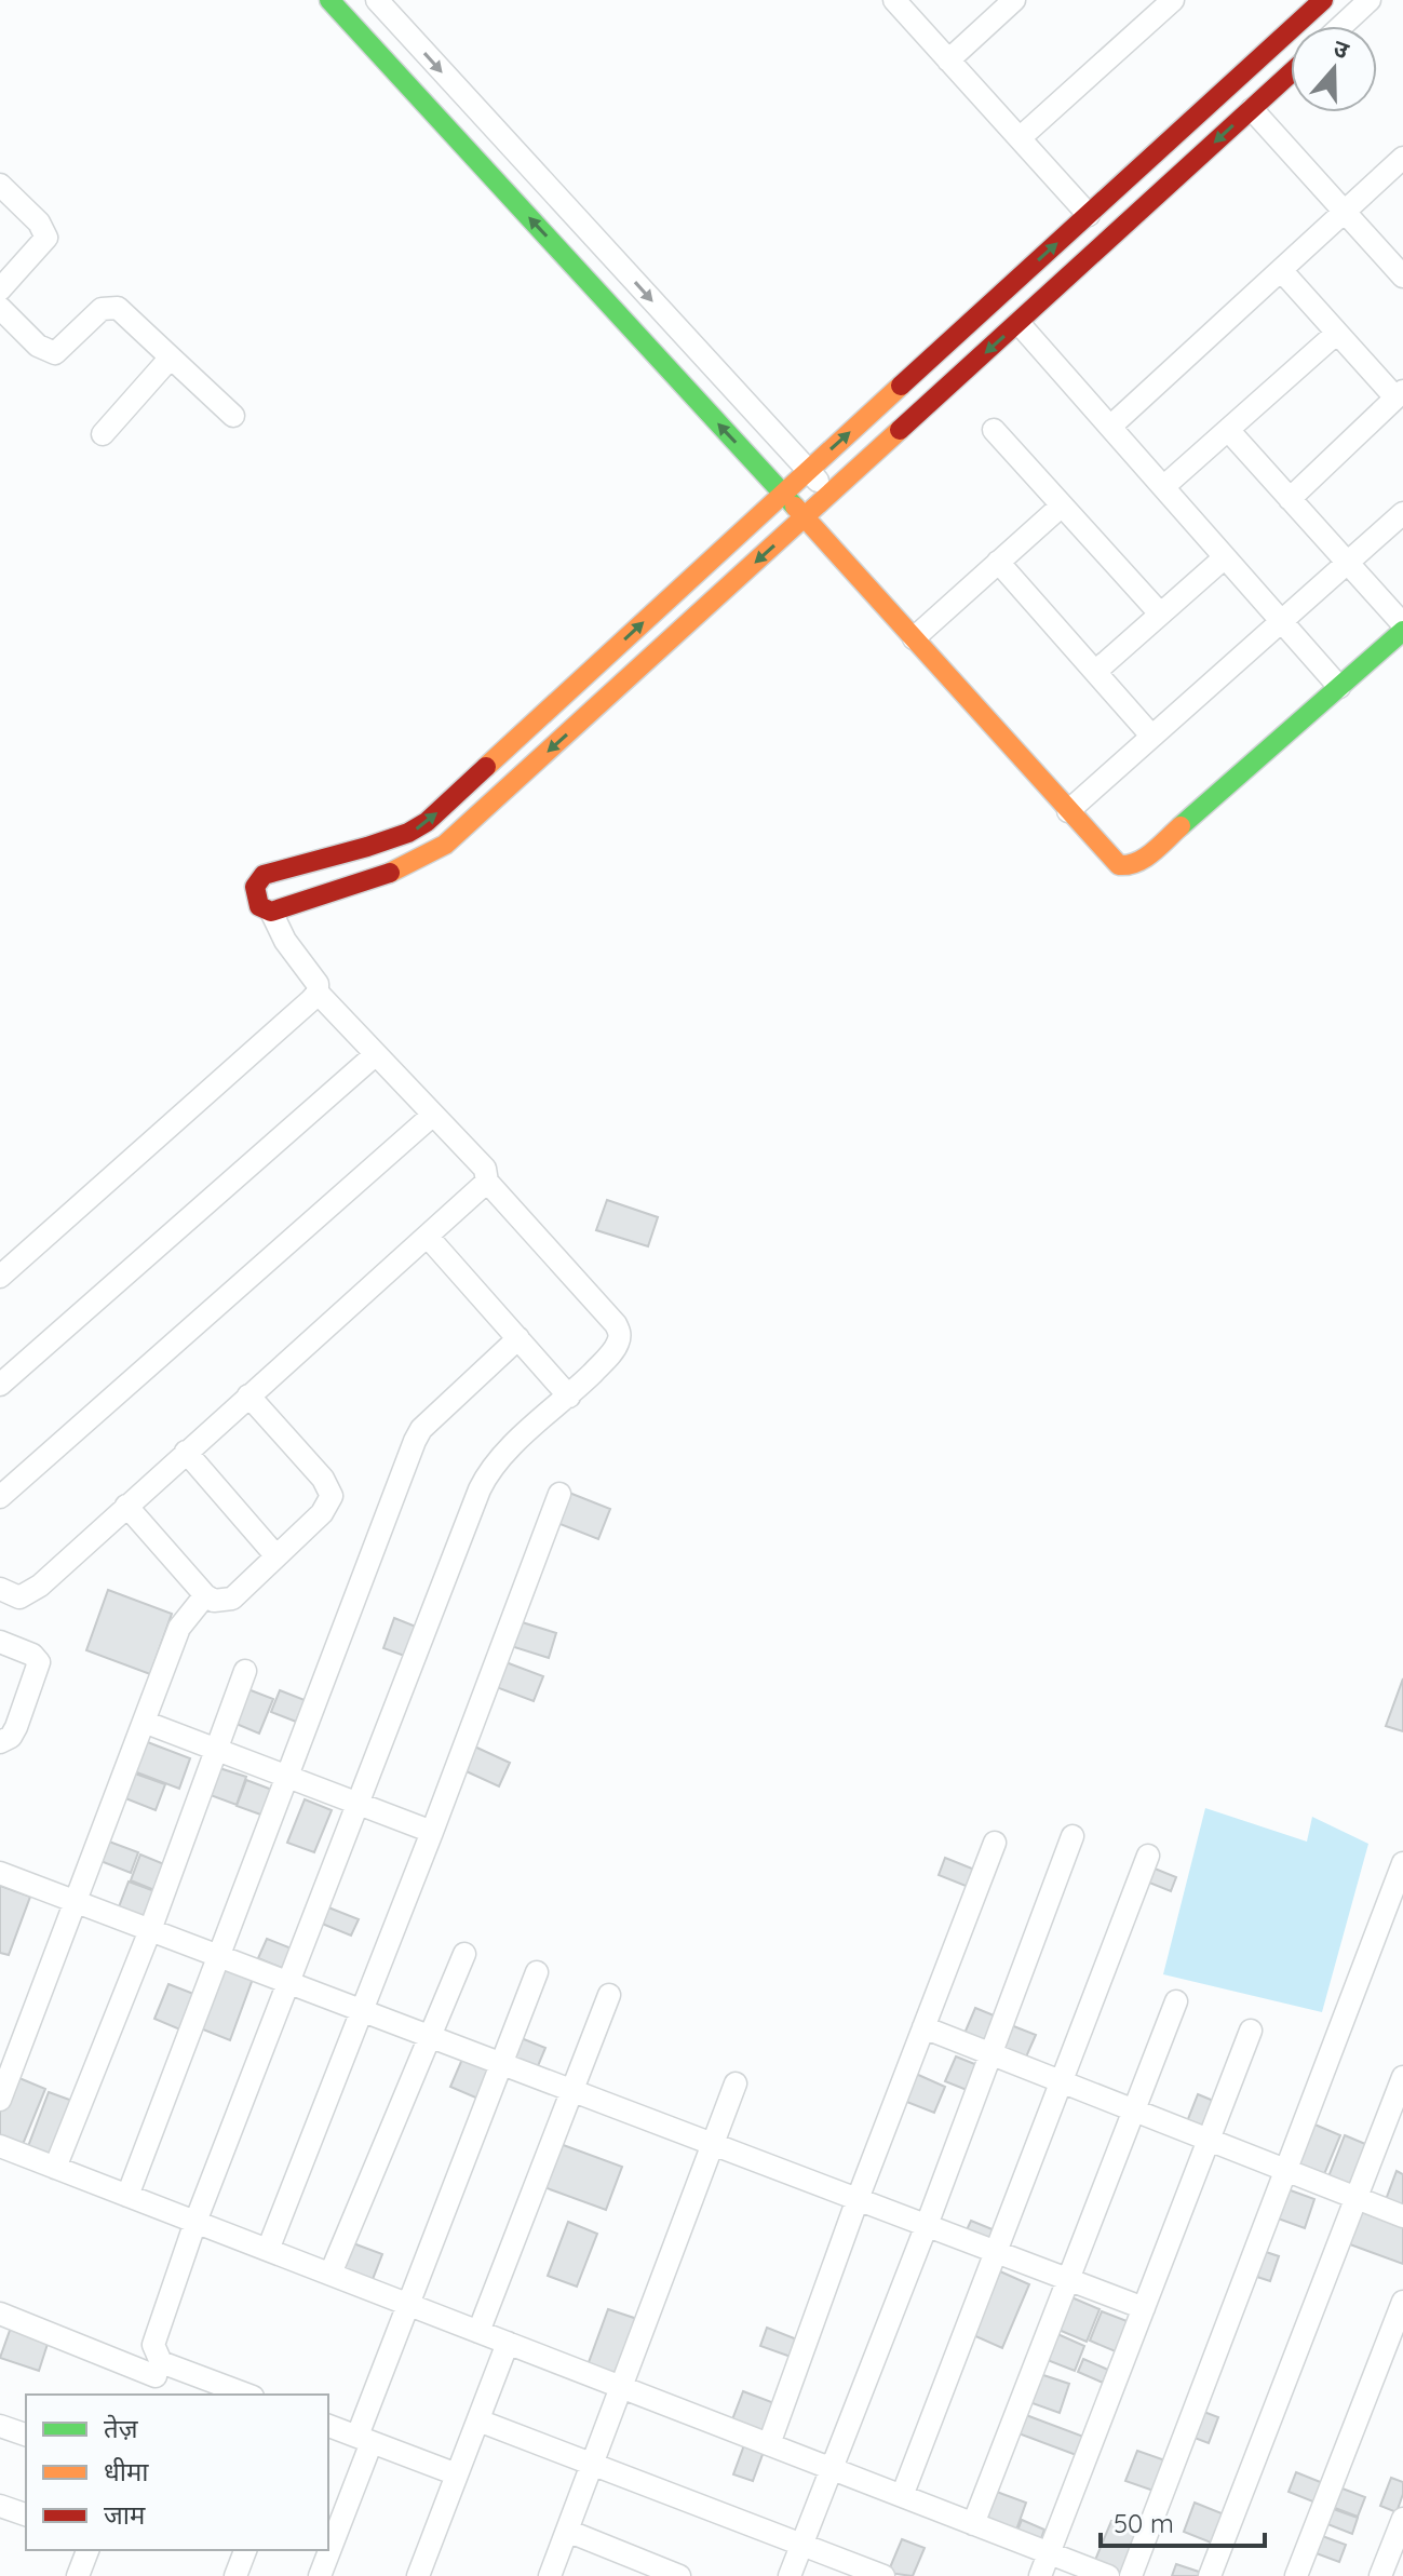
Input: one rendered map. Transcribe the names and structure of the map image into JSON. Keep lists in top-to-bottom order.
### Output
{
  "legend": ["तेज़", "धीमा", "जाम"],
  "scale_bar": "50 m",
  "north": "top"
}
